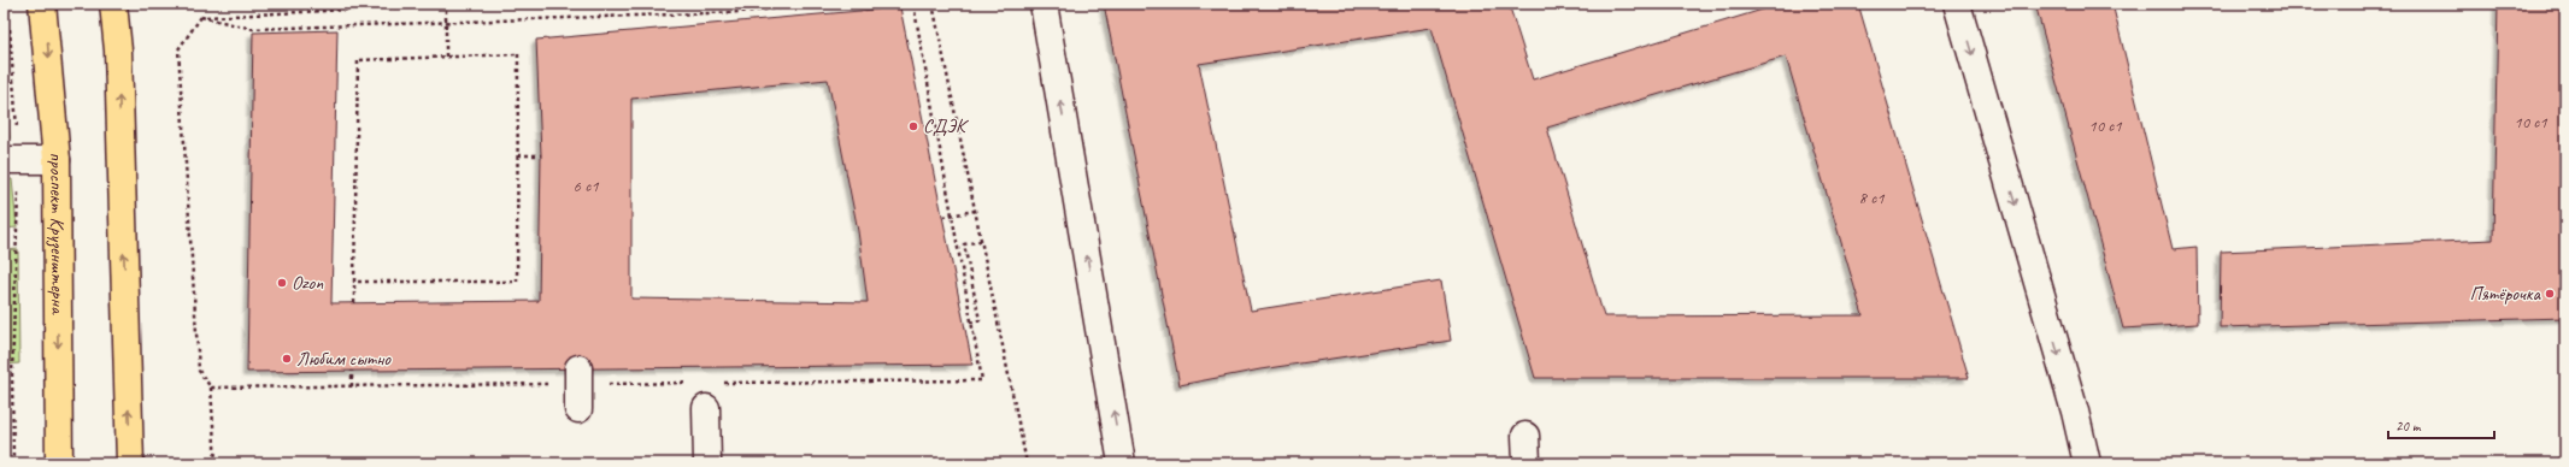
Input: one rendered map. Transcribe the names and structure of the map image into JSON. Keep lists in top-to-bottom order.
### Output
{
  "streets": {
    "main road": ["проспект Крузенштерна"]
  },
  "places": [
    "СДЭК",
    "Ozon",
    "Пятёрочка",
    "Любим сытно"
  ],
  "house_numbers": [
    "10 с1",
    "10 с1",
    "6 с1",
    "8 с1"
  ],
  "scale_bar": "20 m"
}
